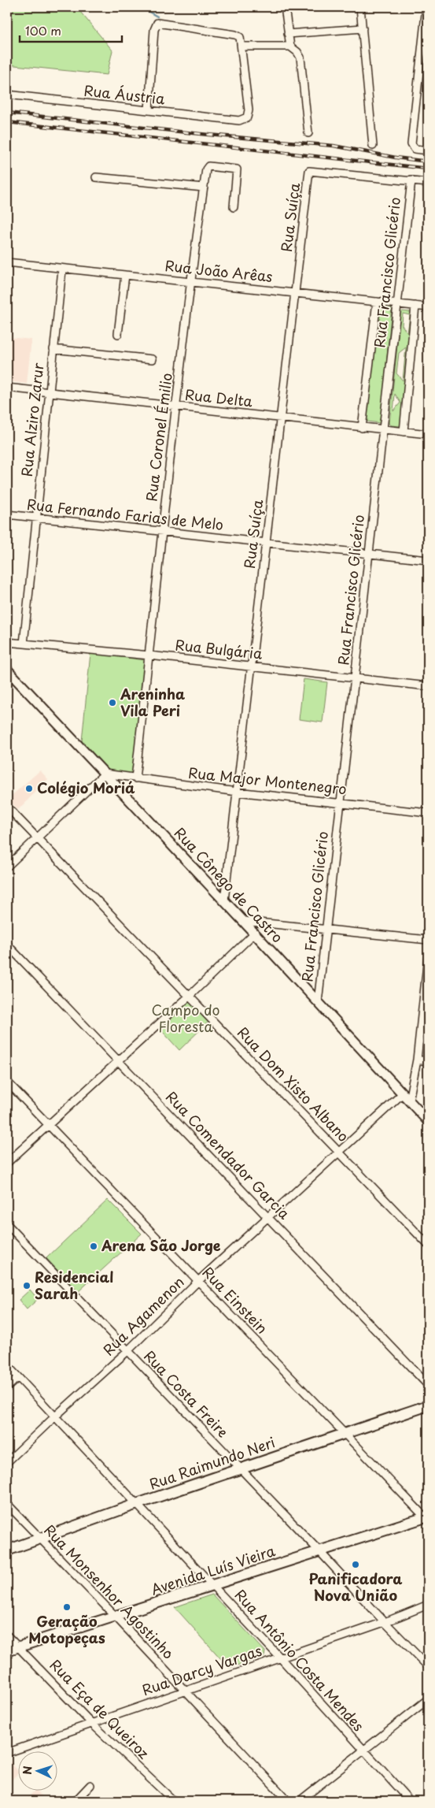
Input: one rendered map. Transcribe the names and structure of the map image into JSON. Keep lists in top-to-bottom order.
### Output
{
  "streets": {
    "main road": ["Rua Cônego de Castro", "Rua Raimundo Neri", "Avenida Luís Vieira"],
    "street": [
      "Rua Áustria",
      "Rua Suíça",
      "Rua João Arêas",
      "Rua Francisco Glicério",
      "Rua Delta",
      "Rua Alziro Zarur",
      "Rua Coronel Émilio",
      "Rua Fernando Farias de Melo",
      "Rua Bulgária",
      "Rua Major Montenegro",
      "Rua Dom Xisto Albano",
      "Rua Comendador Garcia",
      "Rua Einstein",
      "Rua Agamenon",
      "Rua Costa Freire",
      "Rua Monsenhor Agostinho",
      "Rua Antônio Costa Mendes",
      "Rua Darcy Vargas",
      "Rua Eça de Queiroz"
    ]
  },
  "crossings": [
    ["Rua Suíça", "Rua João Arêas"],
    ["Rua Suíça", "Rua Francisco Glicério"],
    ["Rua Suíça", "Rua Delta"],
    ["Rua Suíça", "Rua Fernando Farias de Melo"],
    ["Rua Suíça", "Rua Bulgária"],
    ["Rua Suíça", "Rua Major Montenegro"],
    ["Rua Suíça", "Rua Cônego de Castro"],
    ["Rua João Arêas", "Rua Francisco Glicério"],
    ["Rua João Arêas", "Rua Alziro Zarur"],
    ["Rua João Arêas", "Rua Coronel Émilio"],
    ["Rua Francisco Glicério", "Rua Delta"],
    ["Rua Francisco Glicério", "Rua Fernando Farias de Melo"],
    ["Rua Francisco Glicério", "Rua Bulgária"],
    ["Rua Francisco Glicério", "Rua Major Montenegro"],
    ["Rua Francisco Glicério", "Rua Cônego de Castro"],
    ["Rua Delta", "Rua Alziro Zarur"],
    ["Rua Delta", "Rua Coronel Émilio"],
    ["Rua Alziro Zarur", "Rua Fernando Farias de Melo"],
    ["Rua Alziro Zarur", "Rua Bulgária"],
    ["Rua Coronel Émilio", "Rua Fernando Farias de Melo"],
    ["Rua Coronel Émilio", "Rua Bulgária"],
    ["Rua Coronel Émilio", "Rua Major Montenegro"],
    ["Rua Major Montenegro", "Rua Cônego de Castro"],
    ["Rua Cônego de Castro", "Rua Agamenon"],
    ["Rua Dom Xisto Albano", "Rua Agamenon"],
    ["Rua Comendador Garcia", "Rua Agamenon"],
    ["Rua Einstein", "Rua Agamenon"],
    ["Rua Einstein", "Rua Raimundo Neri"],
    ["Rua Einstein", "Avenida Luís Vieira"],
    ["Rua Agamenon", "Rua Costa Freire"],
    ["Rua Agamenon", "Rua Antônio Costa Mendes"],
    ["Rua Costa Freire", "Rua Raimundo Neri"],
    ["Rua Costa Freire", "Avenida Luís Vieira"],
    ["Rua Costa Freire", "Rua Darcy Vargas"],
    ["Rua Raimundo Neri", "Rua Monsenhor Agostinho"],
    ["Rua Raimundo Neri", "Rua Antônio Costa Mendes"],
    ["Avenida Luís Vieira", "Rua Monsenhor Agostinho"],
    ["Avenida Luís Vieira", "Rua Antônio Costa Mendes"],
    ["Avenida Luís Vieira", "Rua Eça de Queiroz"],
    ["Rua Monsenhor Agostinho", "Rua Darcy Vargas"],
    ["Rua Antônio Costa Mendes", "Rua Darcy Vargas"],
    ["Rua Darcy Vargas", "Rua Eça de Queiroz"]
  ],
  "parks": ["Campo do Floresta"],
  "places": [
    "Areninha Vila Peri",
    "Colégio Moriá",
    "Arena São Jorge",
    "Residencial Sarah",
    "Panificadora Nova União",
    "Geração Motopeças"
  ],
  "scale_bar": "100 m",
  "north": "left"
}
